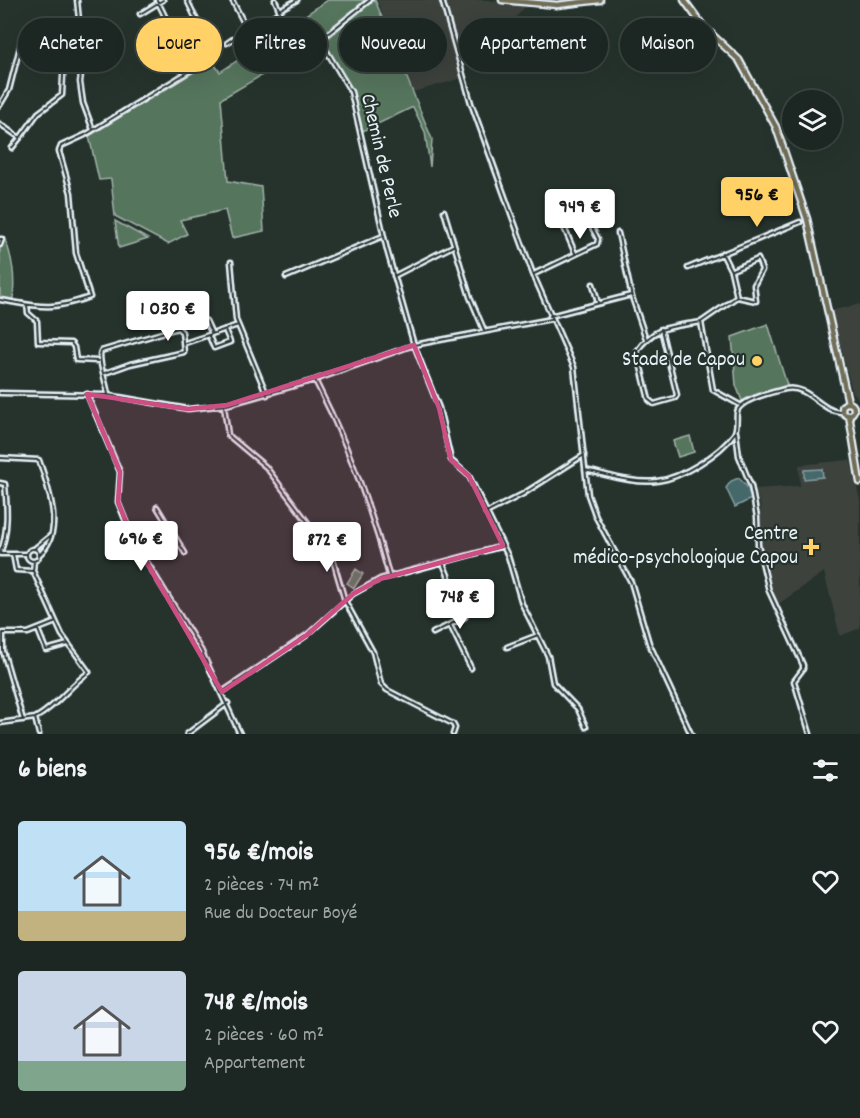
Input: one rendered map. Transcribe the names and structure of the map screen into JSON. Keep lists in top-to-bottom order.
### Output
{
  "streets": {
    "street": ["Chemin de Perle"]
  },
  "places": {
    "other": ["Stade de Capou"],
    "health": ["Centre médico-psychologique Capou"]
  },
  "page": {
    "chip": [
      "Acheter",
      "Louer",
      "Filtres",
      "Nouveau",
      "Appartement",
      "Maison"
    ],
    "price": [
      "956 €",
      "949 €",
      "1 030 €",
      "696 €",
      "872 €",
      "748 €"
    ],
    "heading": "6 biens",
    "list": [
      {
        "name": "956 €/mois",
        "note": "2 pièces · 74 m² · Rue du Docteur Boyé"
      },
      {
        "name": "748 €/mois",
        "note": "2 pièces · 60 m² · Appartement"
      }
    ]
  }
}
